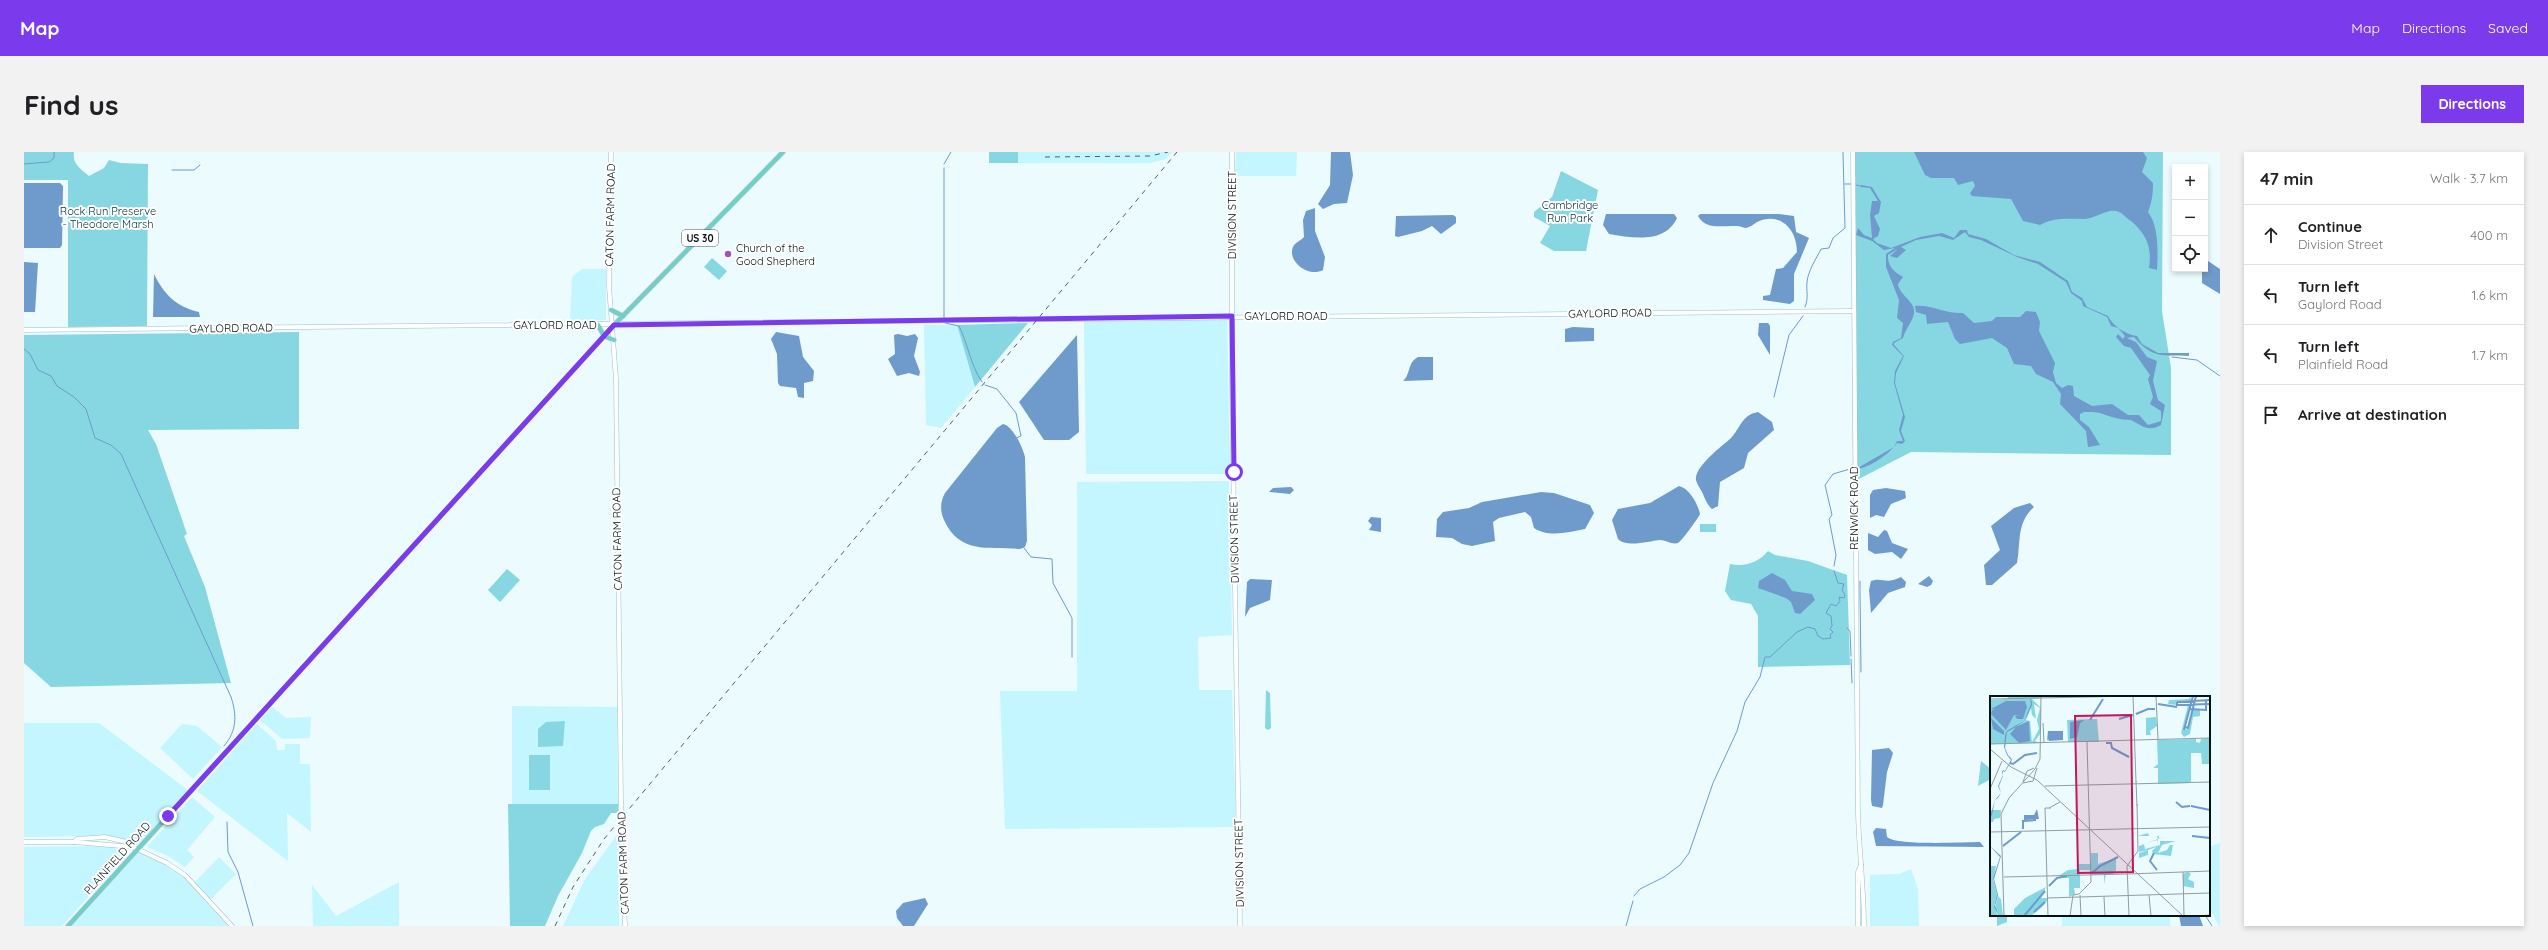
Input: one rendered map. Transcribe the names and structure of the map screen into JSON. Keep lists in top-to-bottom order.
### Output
{
  "streets": {
    "main road": ["US 30", "PLAINFIELD ROAD"],
    "street": [
      "CATON FARM ROAD",
      "DIVISION STREET",
      "GAYLORD ROAD",
      "RENWICK ROAD"
    ]
  },
  "crossings": [
    ["CATON FARM ROAD", "GAYLORD ROAD"],
    ["CATON FARM ROAD", "PLAINFIELD ROAD"],
    ["DIVISION STREET", "GAYLORD ROAD"],
    ["GAYLORD ROAD", "RENWICK ROAD"],
    ["GAYLORD ROAD", "PLAINFIELD ROAD"]
  ],
  "parks": ["Cambridge Run Park", "Rock Run Preserve - Theodore Marsh"],
  "places": ["Church of the Good Shepherd"],
  "page": {
    "header": "Map",
    "nav": ["Map", "Directions", "Saved"],
    "buttons": "Directions",
    "title": "Find us",
    "heading": ["47 min", "Walk · 3.7 km"],
    "map_buttons": ["+", "−"],
    "list": [
      ["Continue", "Division Street", "400 m"],
      ["Turn left", "Gaylord Road", "1.6 km"],
      ["Turn left", "Plainfield Road", "1.7 km"],
      "Arrive at destination"
    ]
  }
}
